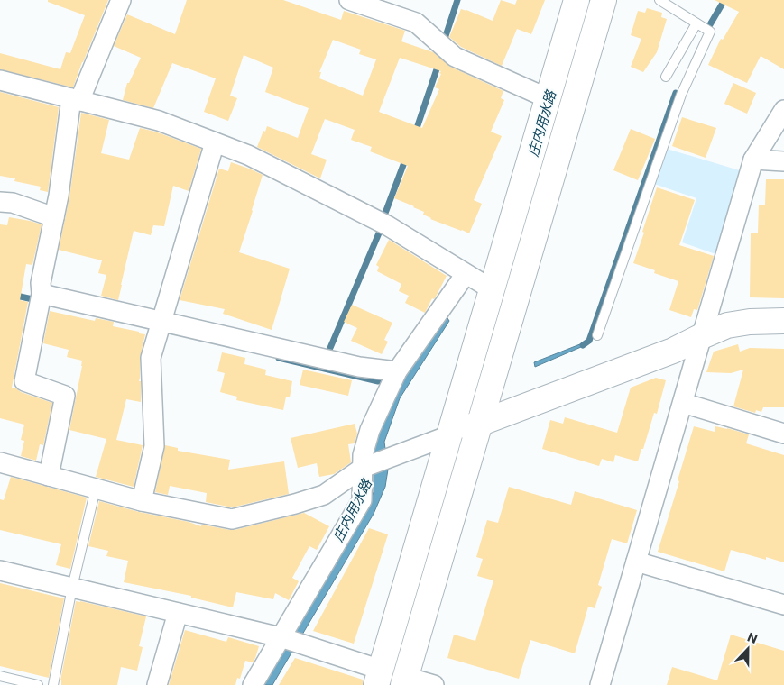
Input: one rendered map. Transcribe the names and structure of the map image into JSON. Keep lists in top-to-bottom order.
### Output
{
  "water": ["庄内用水路"],
  "north": "top"
}
